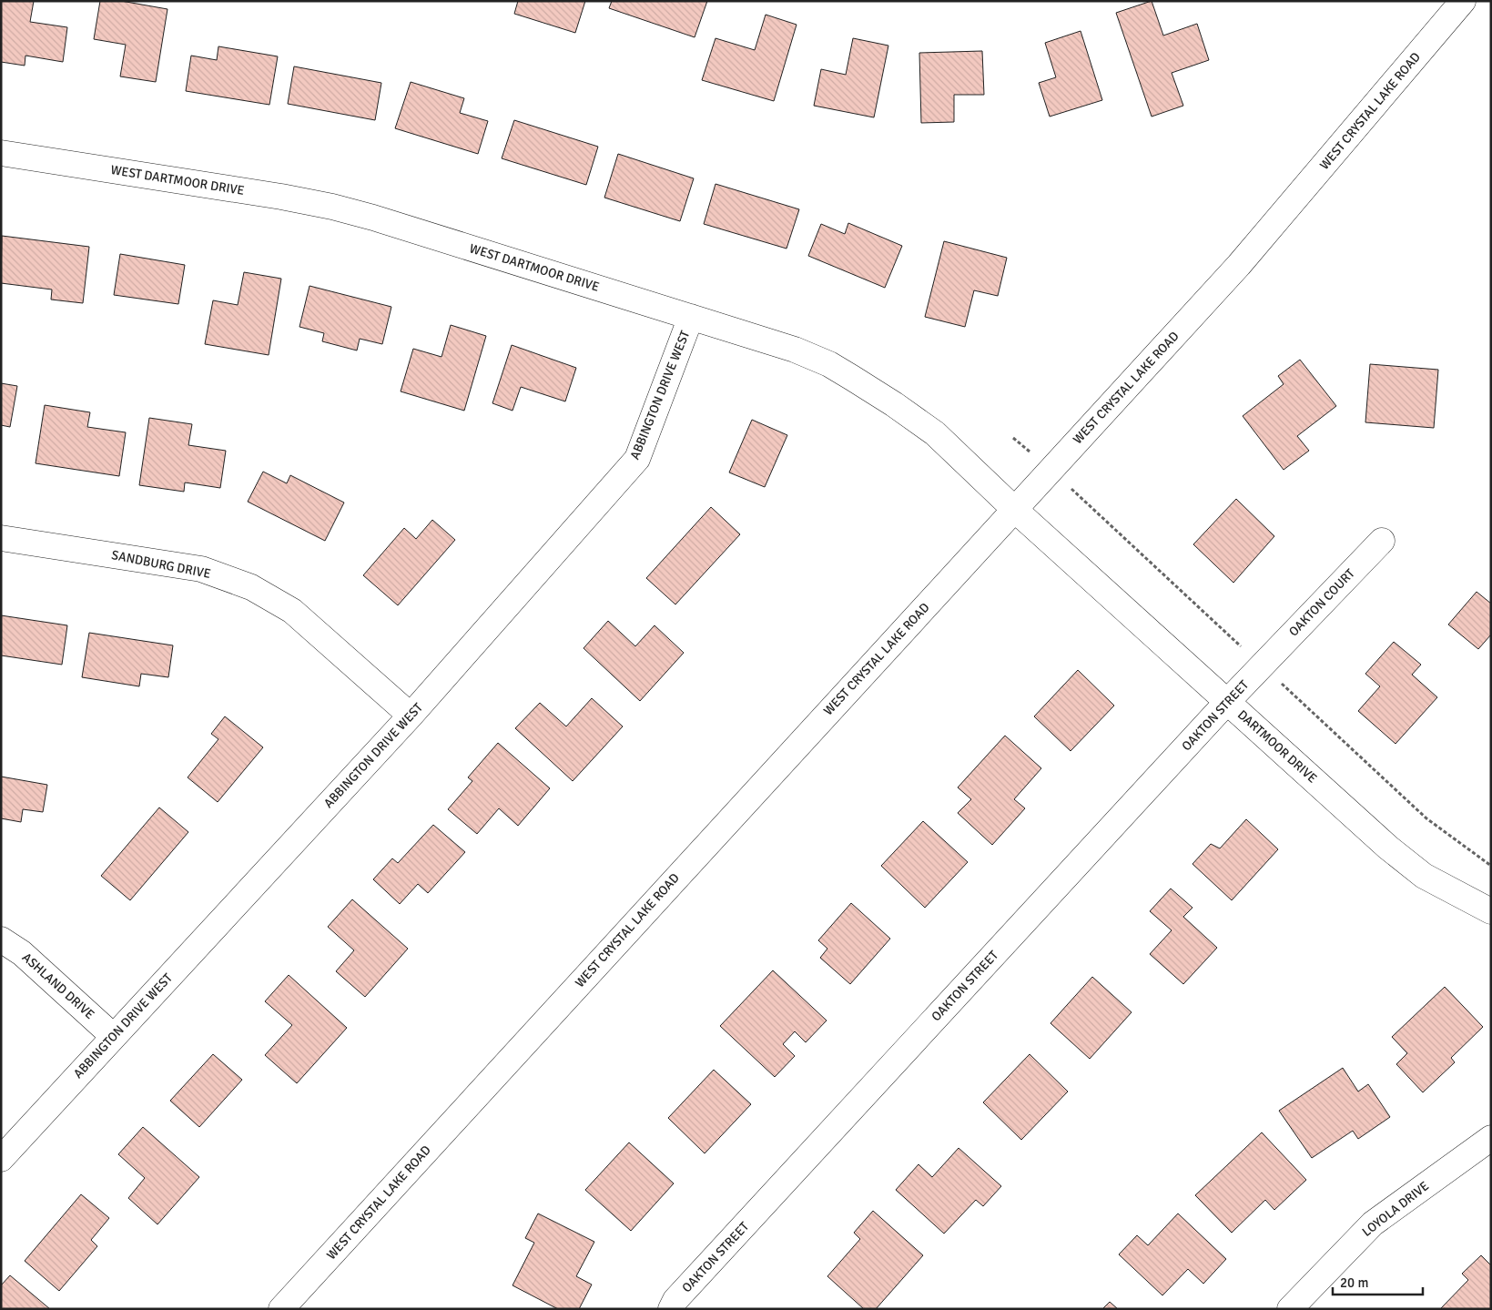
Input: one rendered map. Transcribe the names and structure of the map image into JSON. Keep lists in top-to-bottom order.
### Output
{
  "streets": {
    "street": [
      "WEST CRYSTAL LAKE ROAD",
      "WEST DARTMOOR DRIVE",
      "ABBINGTON DRIVE WEST",
      "SANDBURG DRIVE",
      "OAKTON COURT",
      "OAKTON STREET",
      "DARTMOOR DRIVE",
      "ASHLAND DRIVE",
      "LOYOLA DRIVE"
    ]
  },
  "crossings": [
    ["WEST CRYSTAL LAKE ROAD", "WEST DARTMOOR DRIVE"],
    ["WEST CRYSTAL LAKE ROAD", "DARTMOOR DRIVE"],
    ["WEST DARTMOOR DRIVE", "ABBINGTON DRIVE WEST"],
    ["WEST DARTMOOR DRIVE", "DARTMOOR DRIVE"],
    ["ABBINGTON DRIVE WEST", "SANDBURG DRIVE"],
    ["ABBINGTON DRIVE WEST", "ASHLAND DRIVE"],
    ["OAKTON COURT", "OAKTON STREET"],
    ["OAKTON STREET", "DARTMOOR DRIVE"]
  ],
  "scale_bar": "20 m"
}
